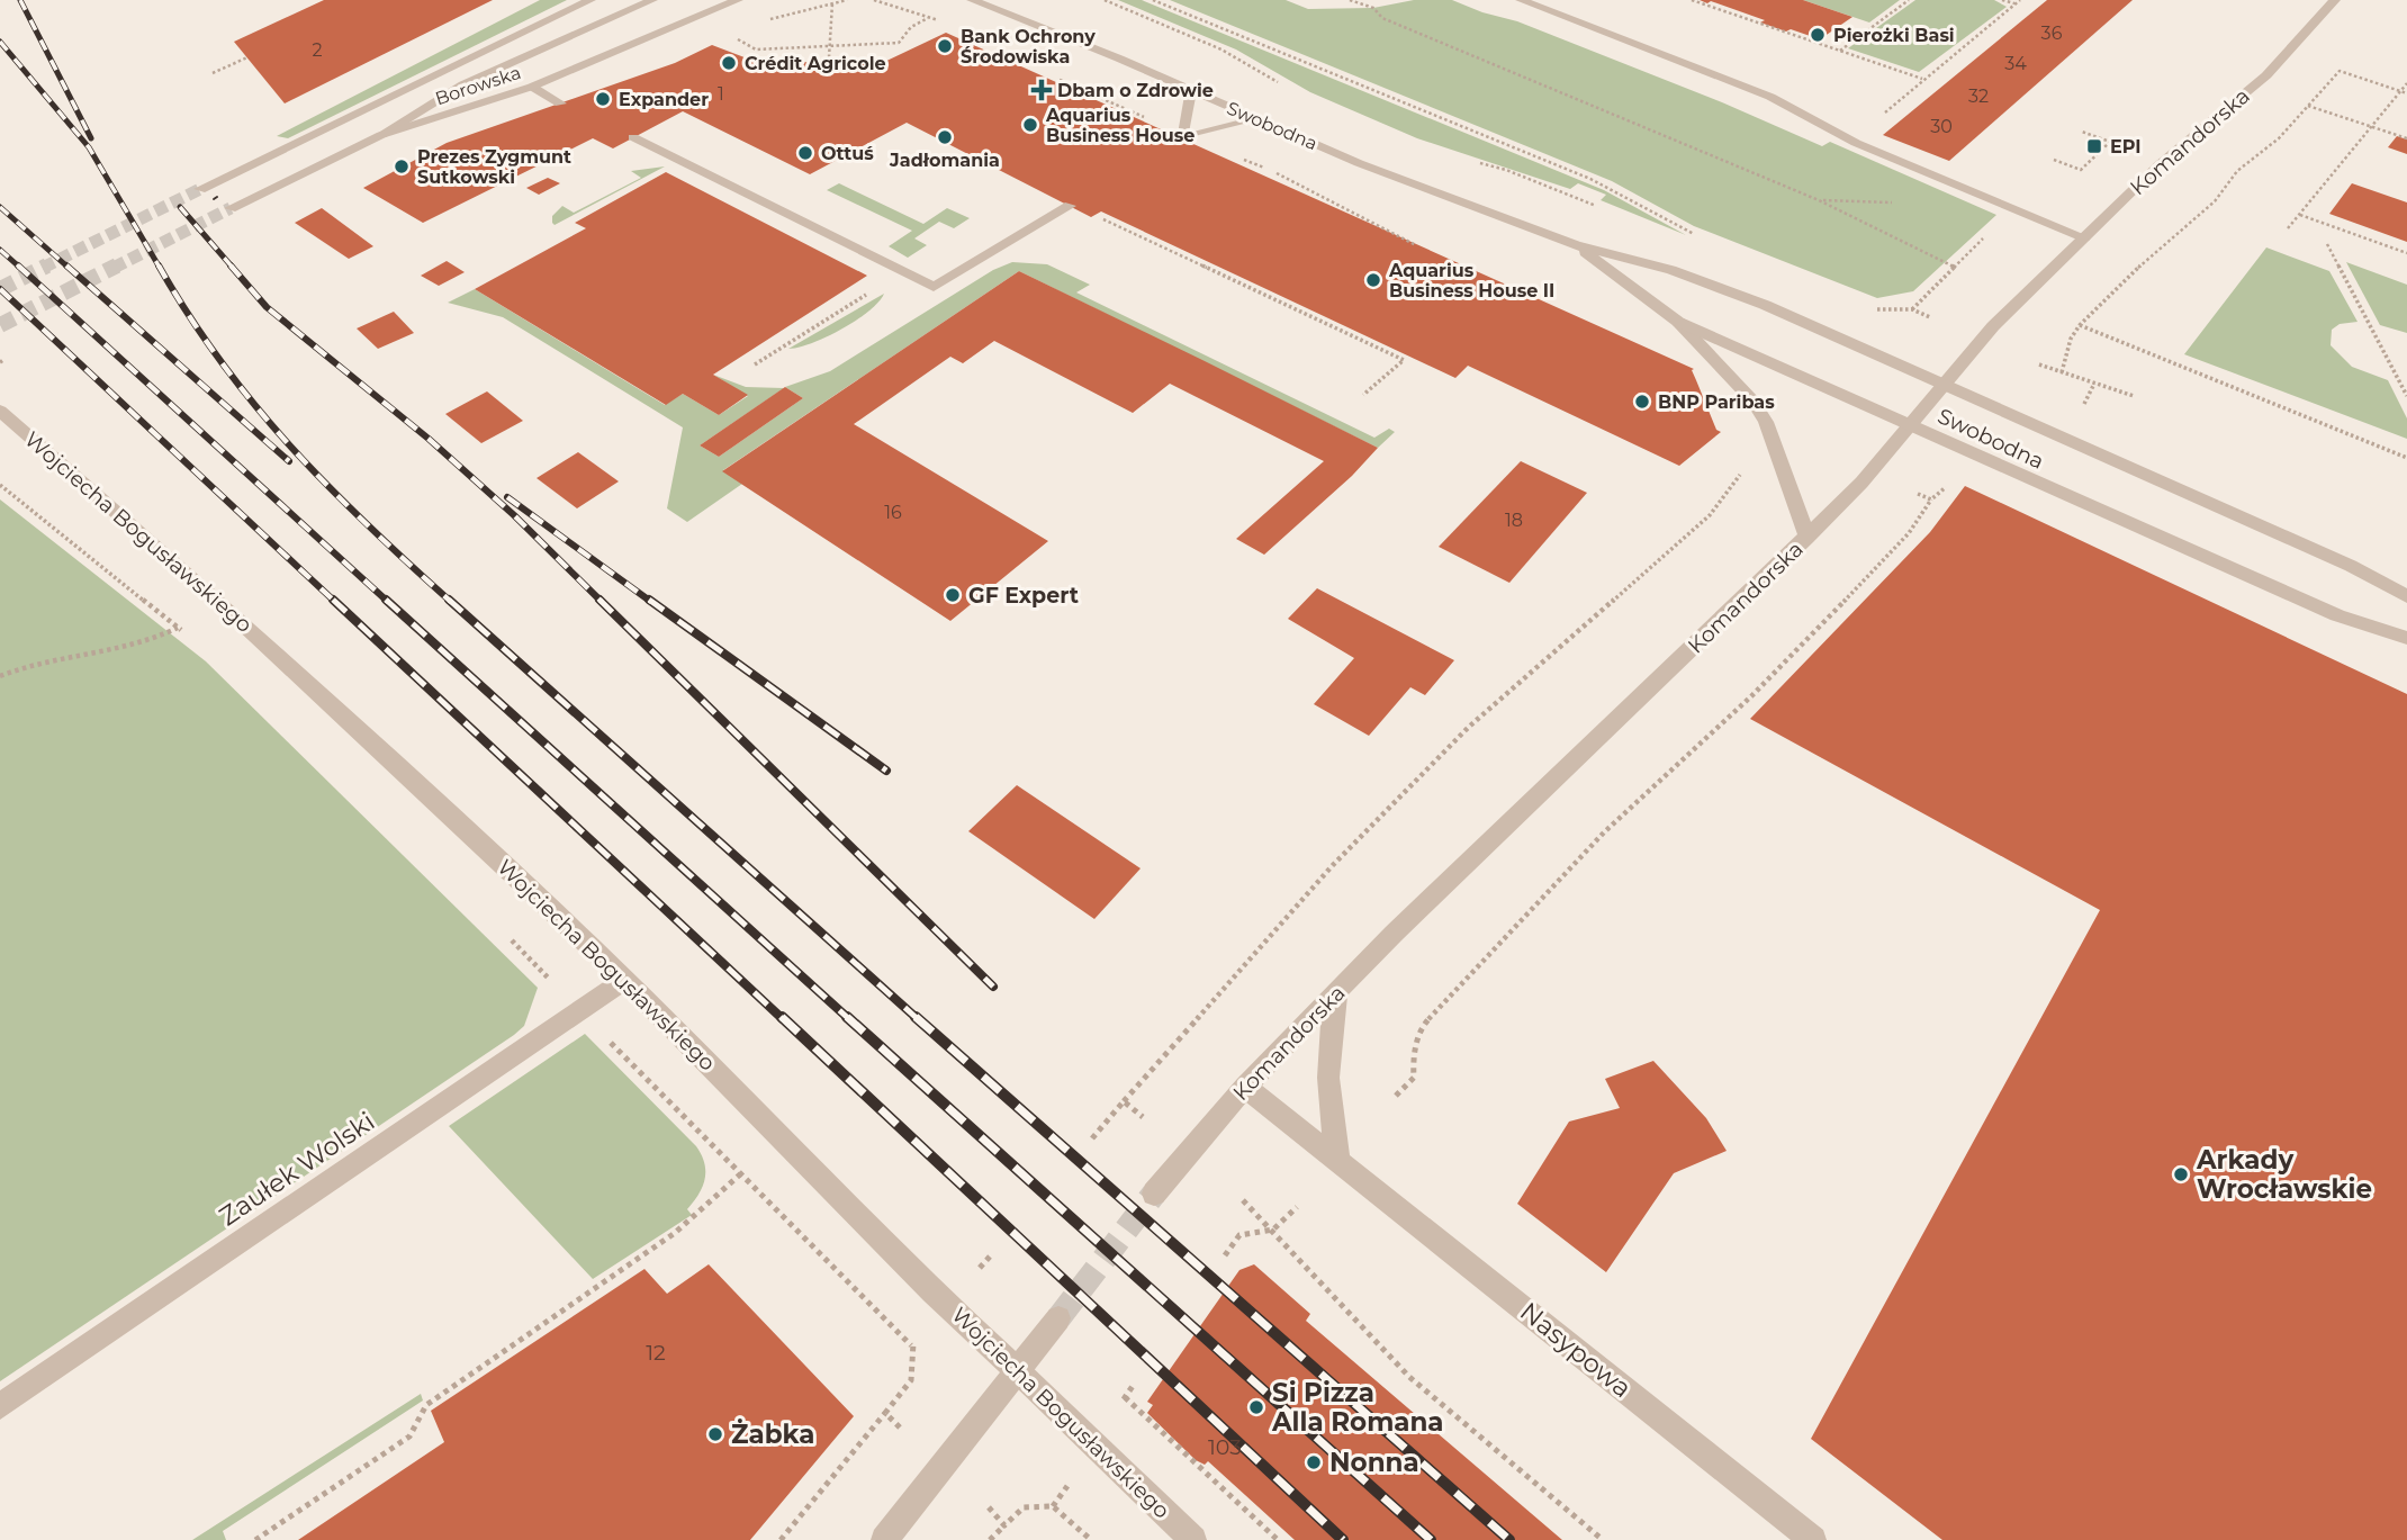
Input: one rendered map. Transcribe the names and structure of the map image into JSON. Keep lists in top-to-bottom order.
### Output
{
  "streets": {
    "street": [
      "Borowska",
      "Swobodna",
      "Komandorska",
      "Wojciecha Bogusławskiego",
      "Zaułek Wolski",
      "Nasypowa"
    ]
  },
  "crossings": [
    ["Swobodna", "Komandorska"],
    ["Komandorska", "Nasypowa"],
    ["Wojciecha Bogusławskiego", "Zaułek Wolski"]
  ],
  "places": {
    "other": [
      "Pierożki Basi",
      "Bank Ochrony Środowiska",
      "Crédit Agricole",
      "Expander",
      "Aquarius Business House",
      "Jadłomania",
      "Ottuś",
      "Prezes Zygmunt Sutkowski",
      "Aquarius Business House II",
      "BNP Paribas",
      "GF Expert",
      "Arkady Wrocławskie",
      "Si Pizza Alla Romana",
      "Żabka",
      "Nonna"
    ],
    "health": ["Dbam o Zdrowie"],
    "transit": ["EPI"]
  },
  "house_numbers": [
    "36",
    "2",
    "34",
    "1",
    "32",
    "30",
    "16",
    "18",
    "12",
    "103"
  ]
}
